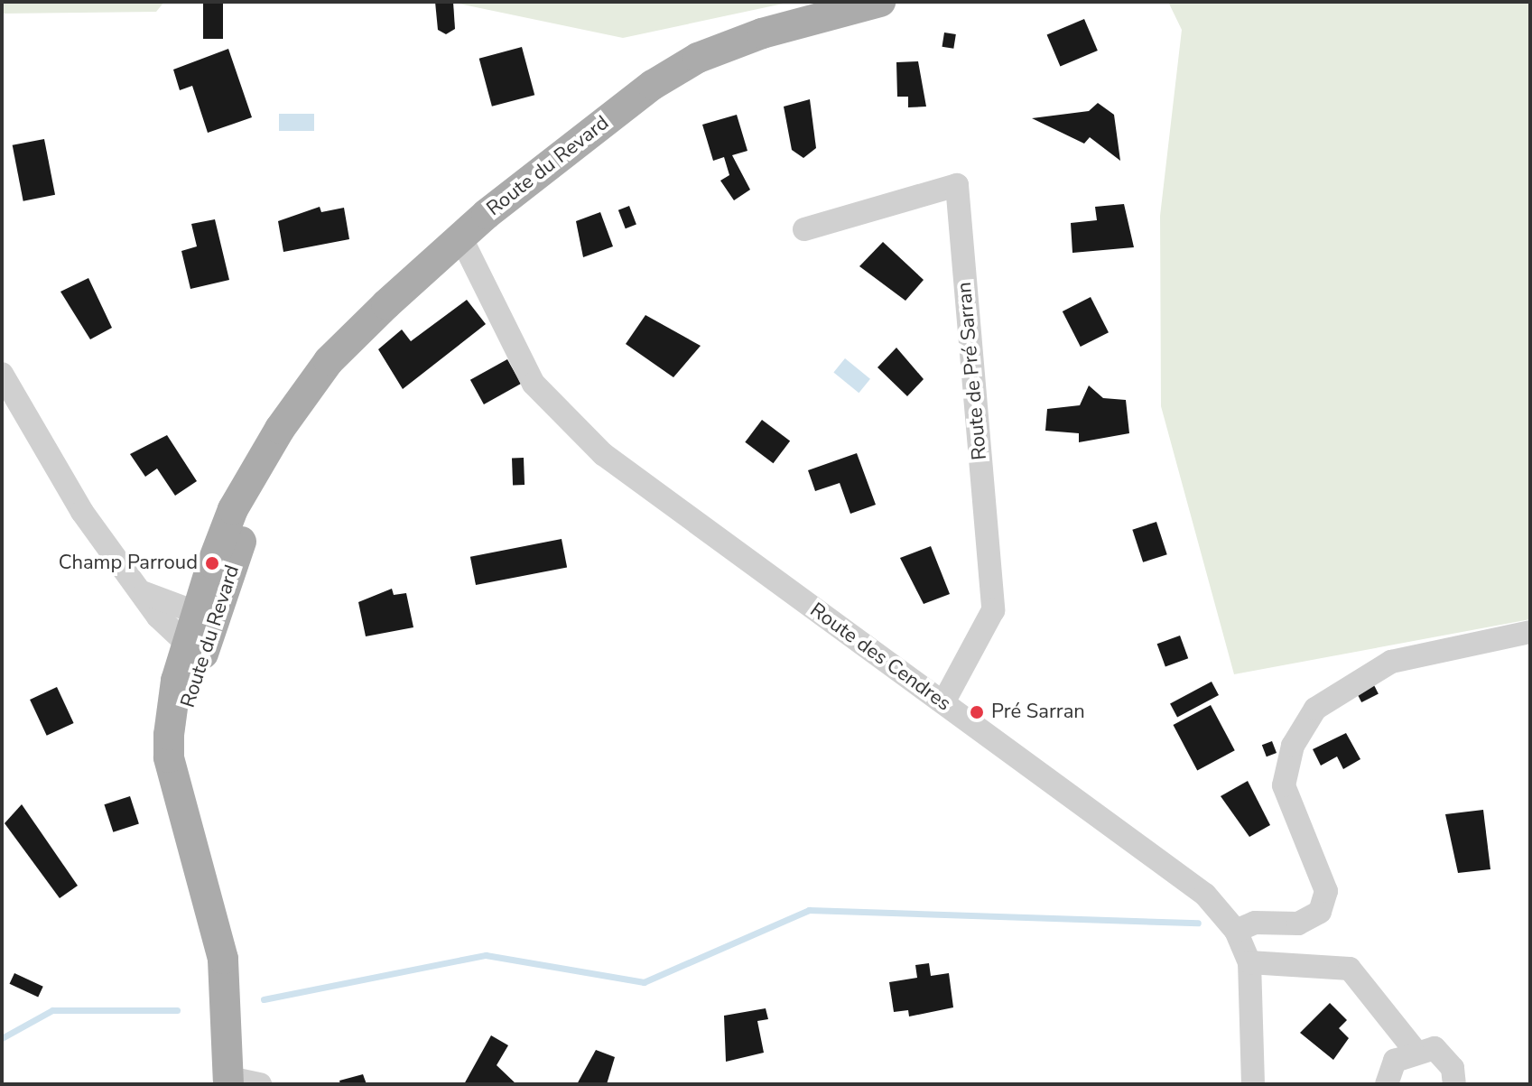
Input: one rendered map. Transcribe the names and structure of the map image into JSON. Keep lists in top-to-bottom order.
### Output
{
  "streets": {
    "main road": ["Route du Revard"],
    "street": ["Route de Pré Sarran", "Route des Cendres"]
  },
  "crossings": [
    ["Route du Revard", "Route des Cendres"],
    ["Route de Pré Sarran", "Route des Cendres"]
  ],
  "places": ["Champ Parroud", "Pré Sarran"]
}
